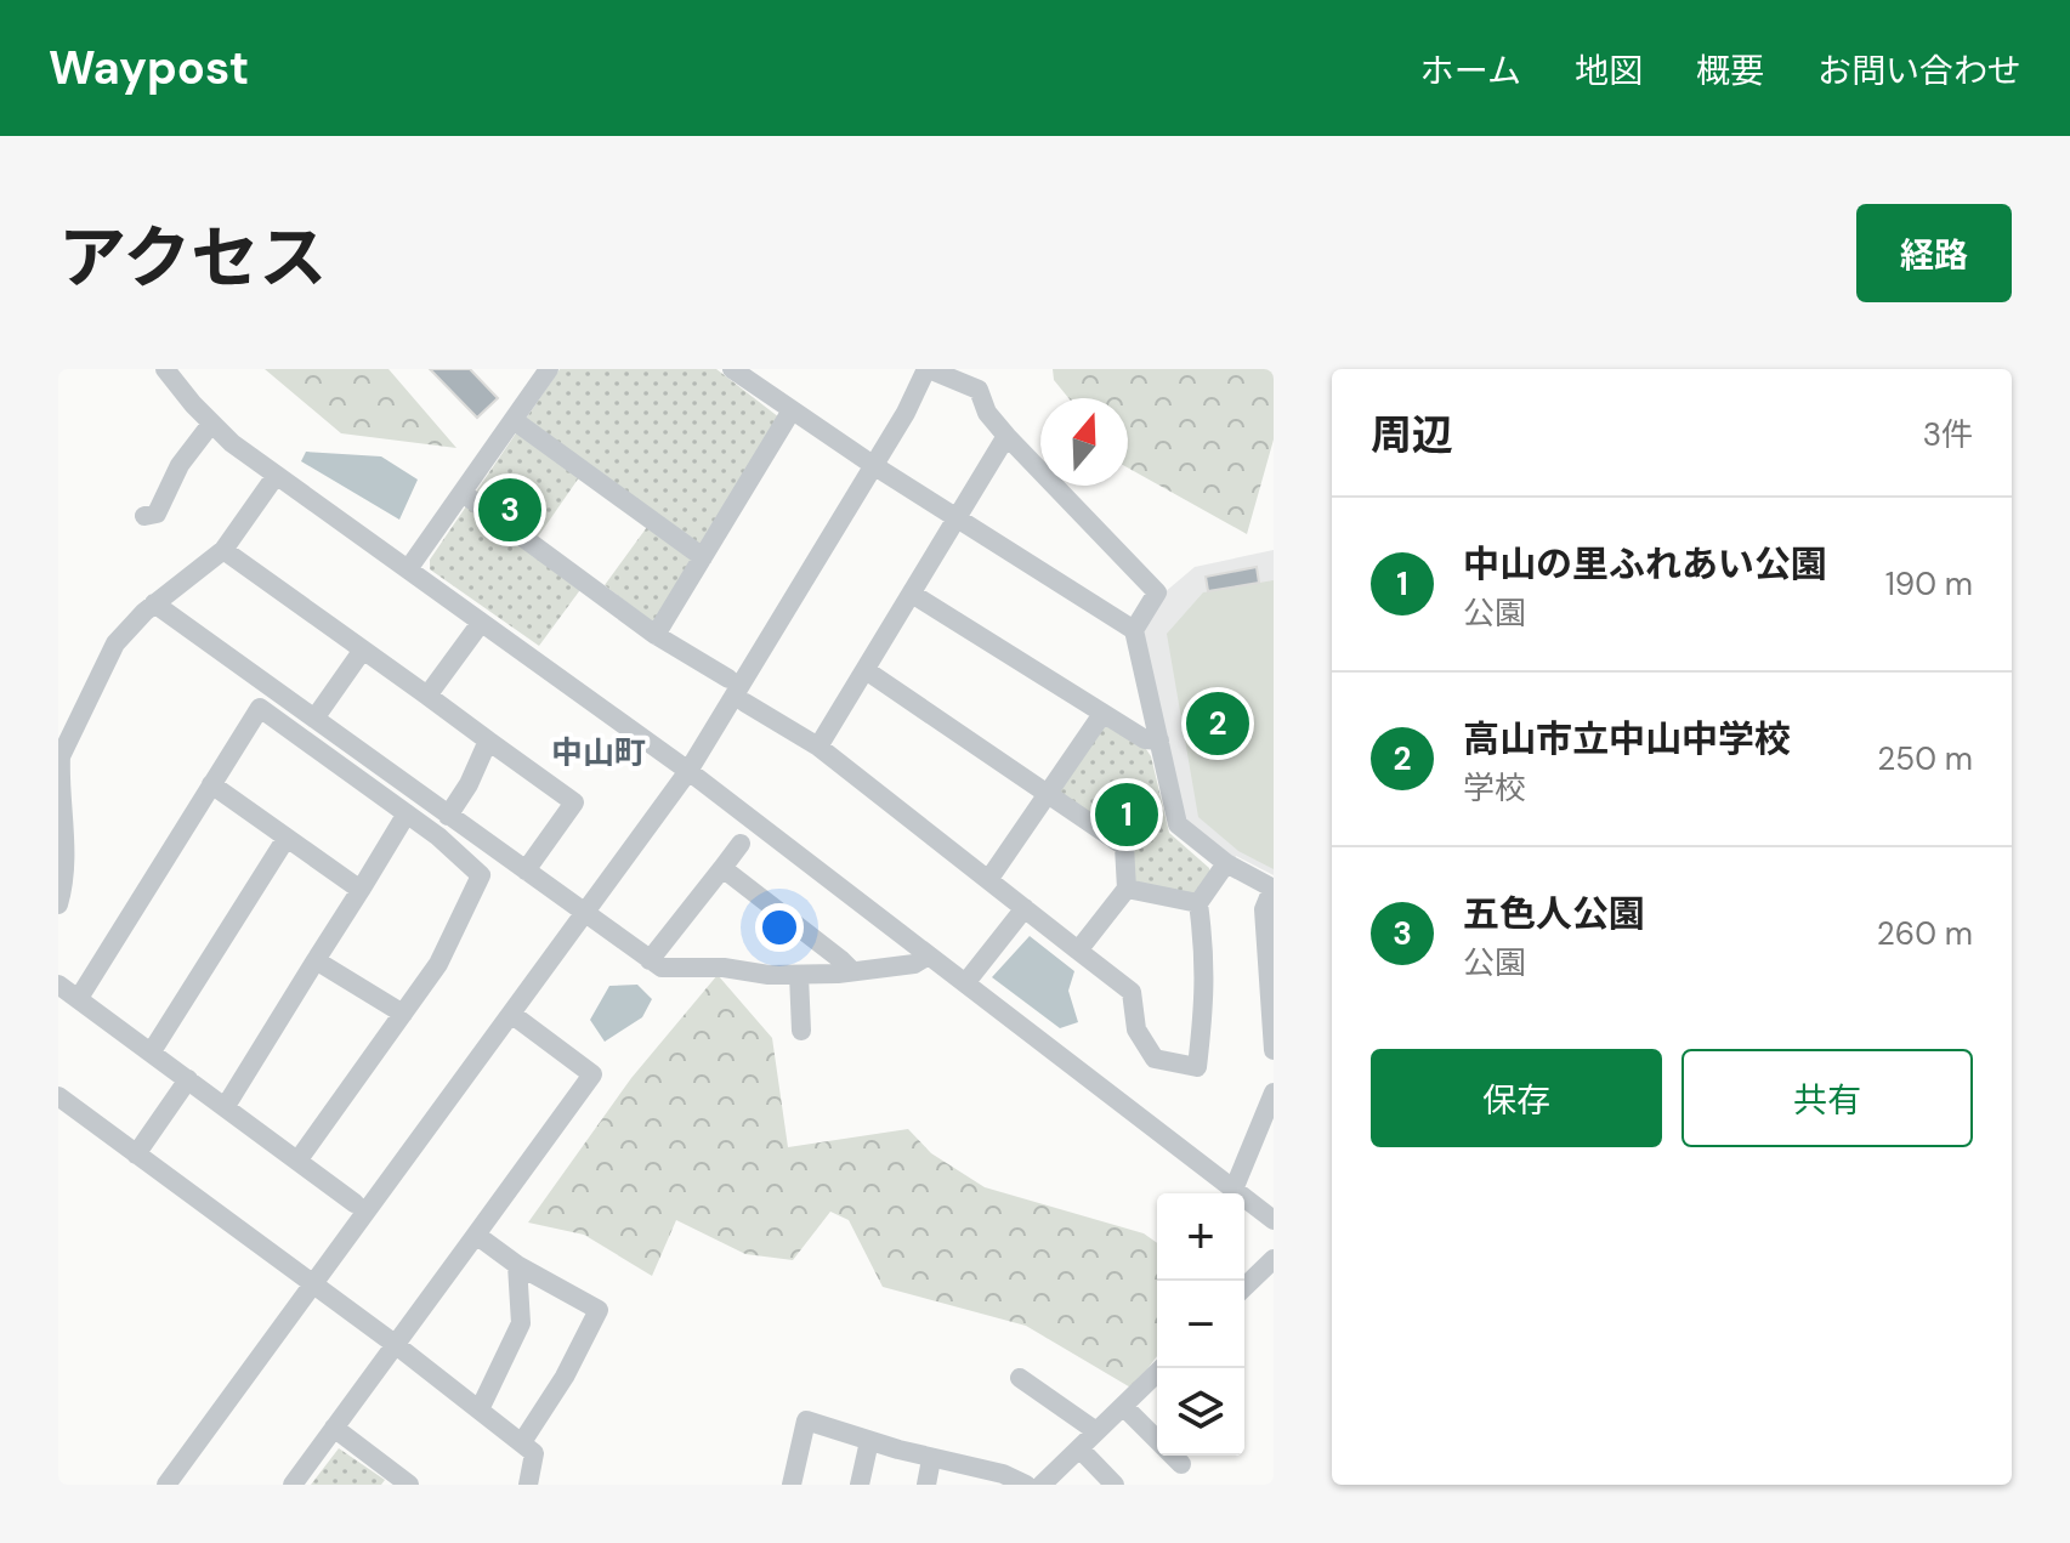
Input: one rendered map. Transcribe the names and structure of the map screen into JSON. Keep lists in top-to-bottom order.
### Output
{
  "districts": ["中山町"],
  "north": "top",
  "page": {
    "header": "Waypost",
    "nav": [
      "ホーム",
      "地図",
      "概要",
      "お問い合わせ"
    ],
    "title": "アクセス",
    "buttons": [
      "経路",
      ["保存", "共有"]
    ],
    "heading": ["周辺", "3件"],
    "pins": ["3", "2", "1"],
    "list": [
      {
        "mark": "1",
        "name": "中山の里ふれあい公園",
        "note": "公園",
        "value": "190 m"
      },
      {
        "mark": "2",
        "name": "高山市立中山中学校",
        "note": "学校",
        "value": "250 m"
      },
      {
        "mark": "3",
        "name": "五色人公園",
        "note": "公園",
        "value": "260 m"
      }
    ],
    "map_buttons": ["+", "−"]
  }
}
